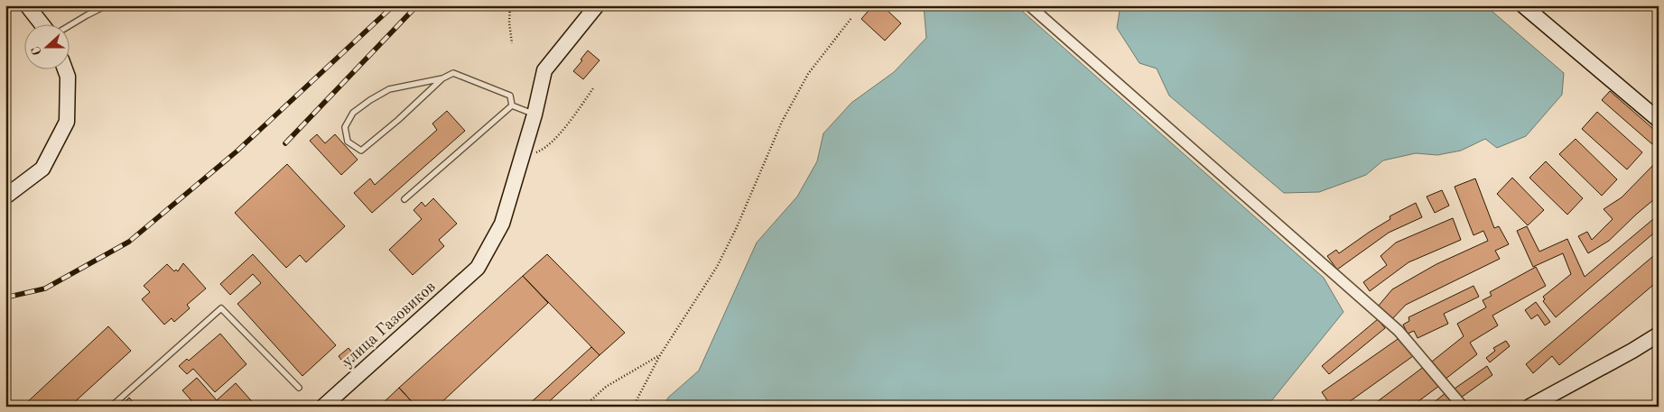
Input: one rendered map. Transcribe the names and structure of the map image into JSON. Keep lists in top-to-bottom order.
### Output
{
  "streets": {
    "street": ["улица Газовиков"]
  },
  "north": "left"
}
